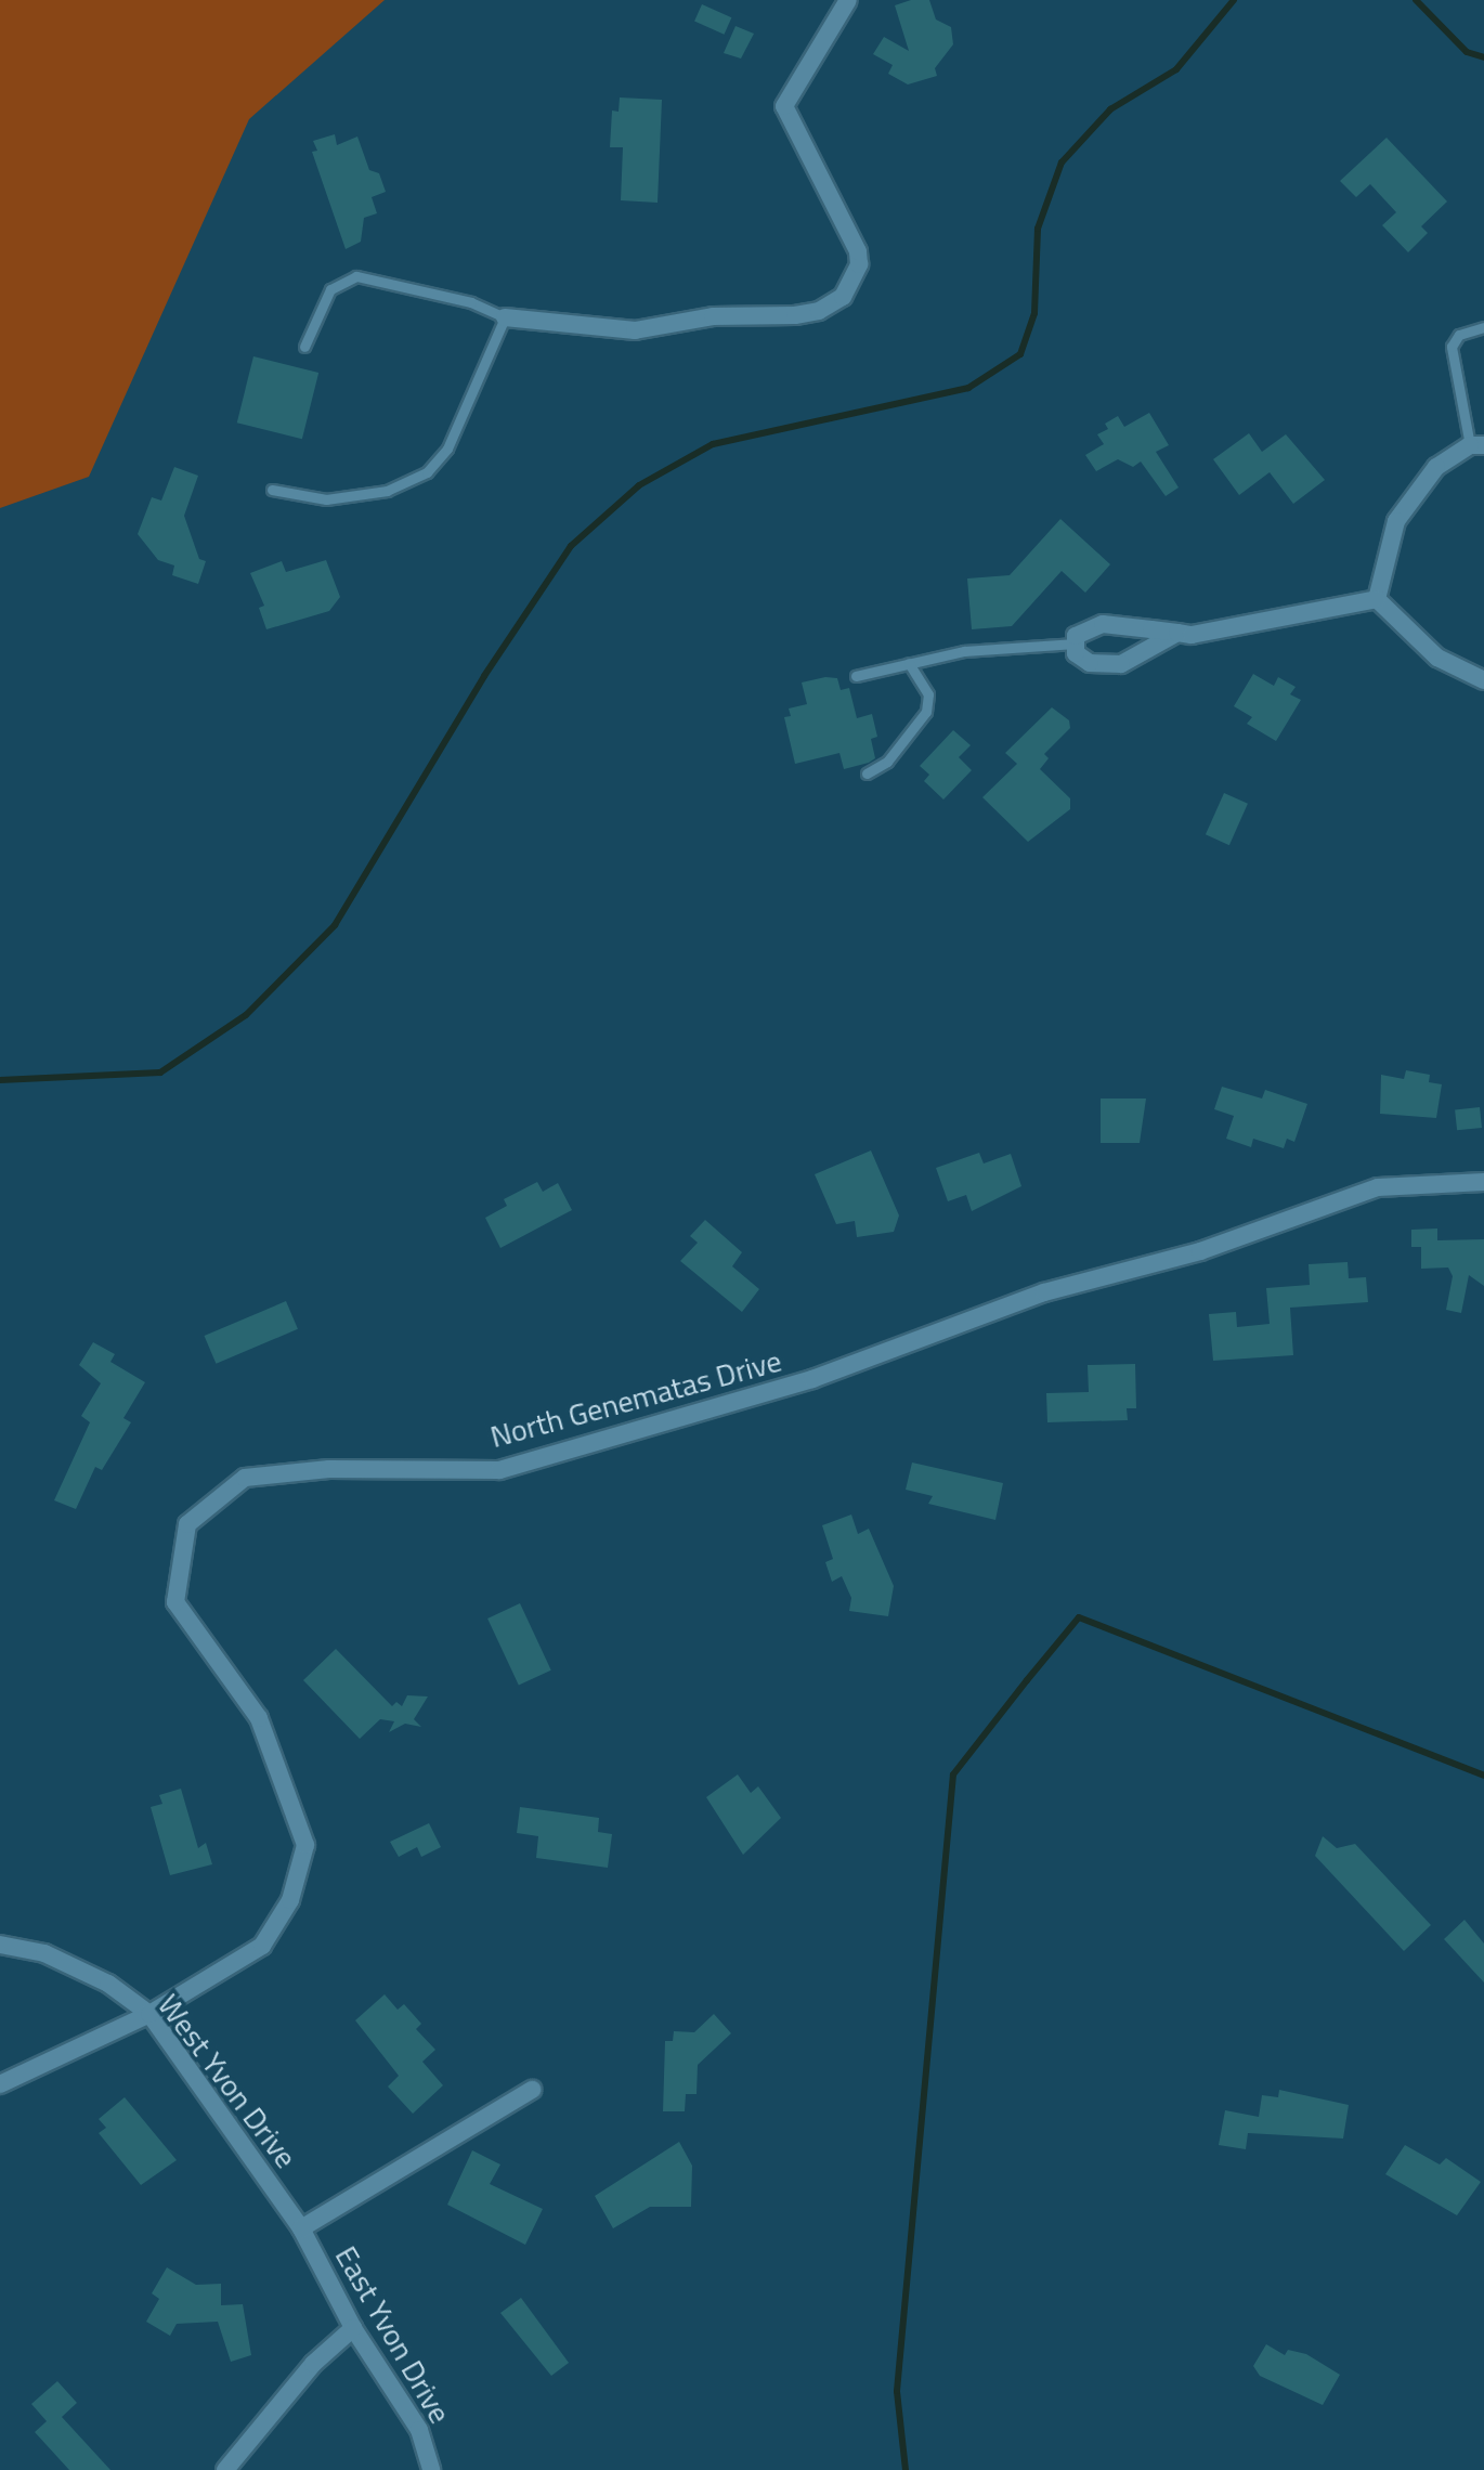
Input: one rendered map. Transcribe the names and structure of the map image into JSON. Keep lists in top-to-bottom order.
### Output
{
  "streets": {
    "street": ["North Genematas Drive", "West Yvon Drive", "East Yvon Drive"]
  },
  "crossings": [
    ["North Genematas Drive", "West Yvon Drive"],
    ["West Yvon Drive", "East Yvon Drive"]
  ]
}
